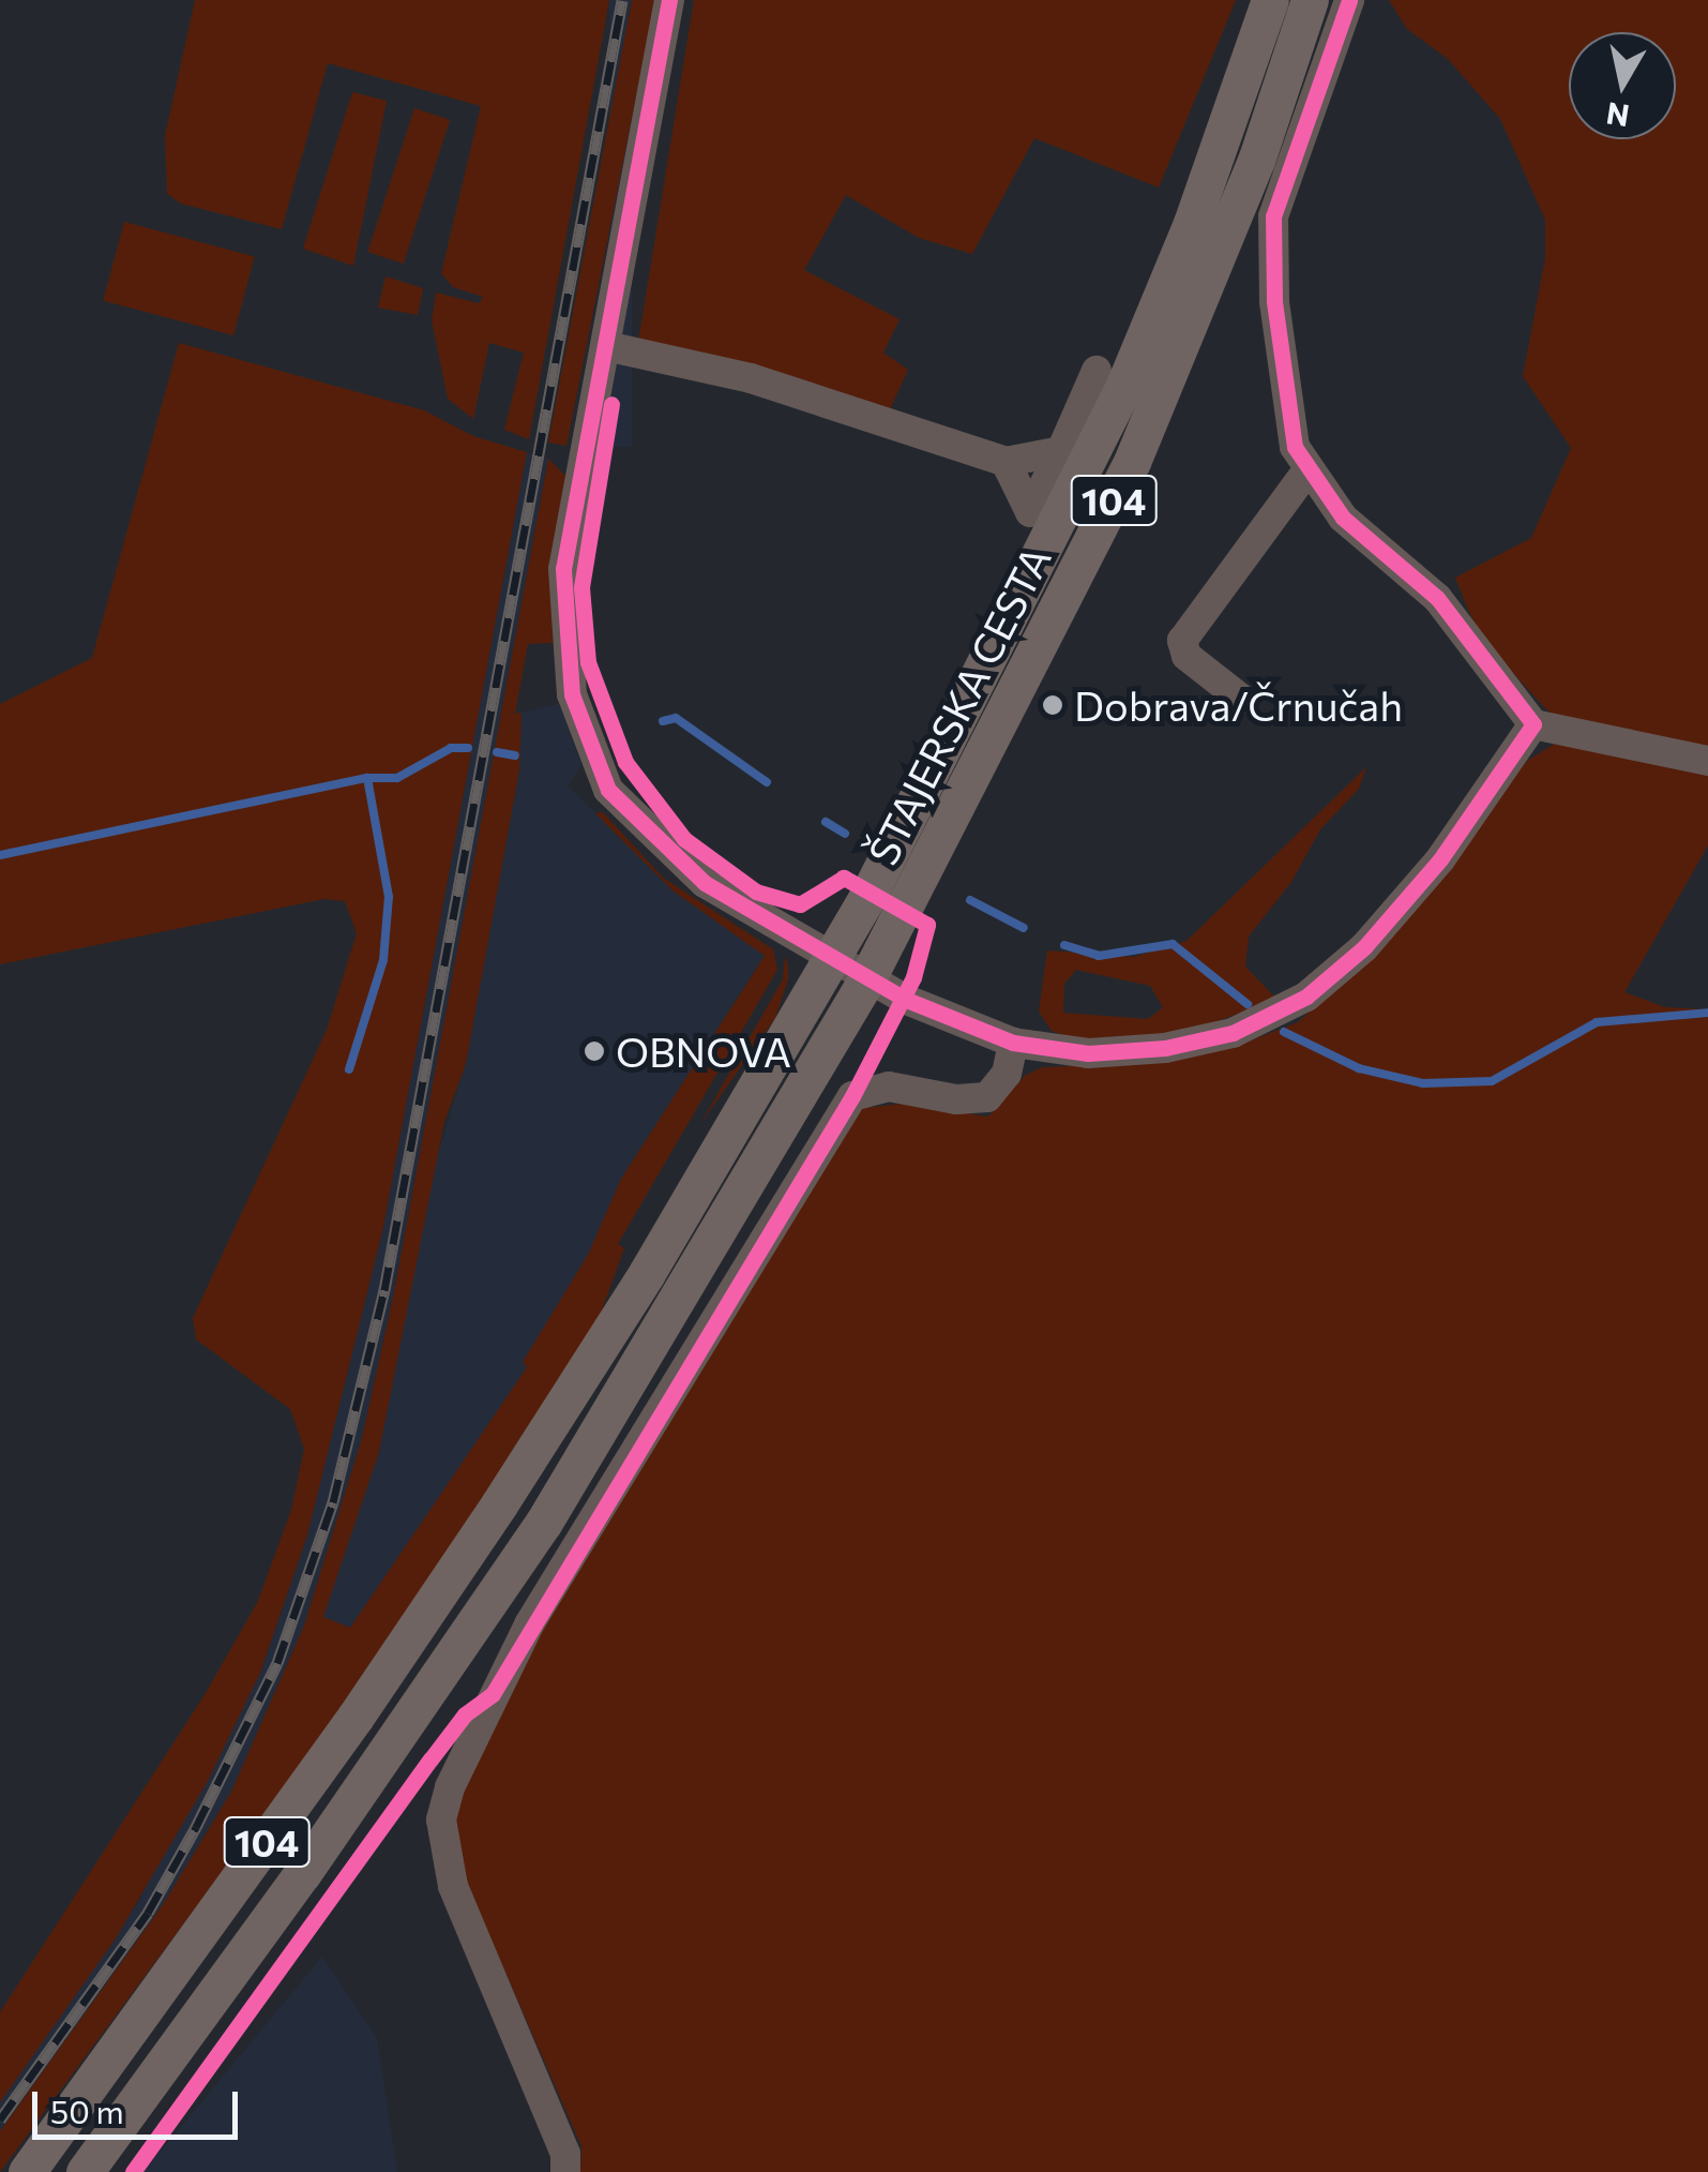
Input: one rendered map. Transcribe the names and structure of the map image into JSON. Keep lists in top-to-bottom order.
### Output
{
  "streets": {
    "main road": ["104", "ŠTAJERSKA CESTA"]
  },
  "places": ["Dobrava/Črnučah", "OBNOVA"],
  "scale_bar": "50 m",
  "north": "bottom"
}
